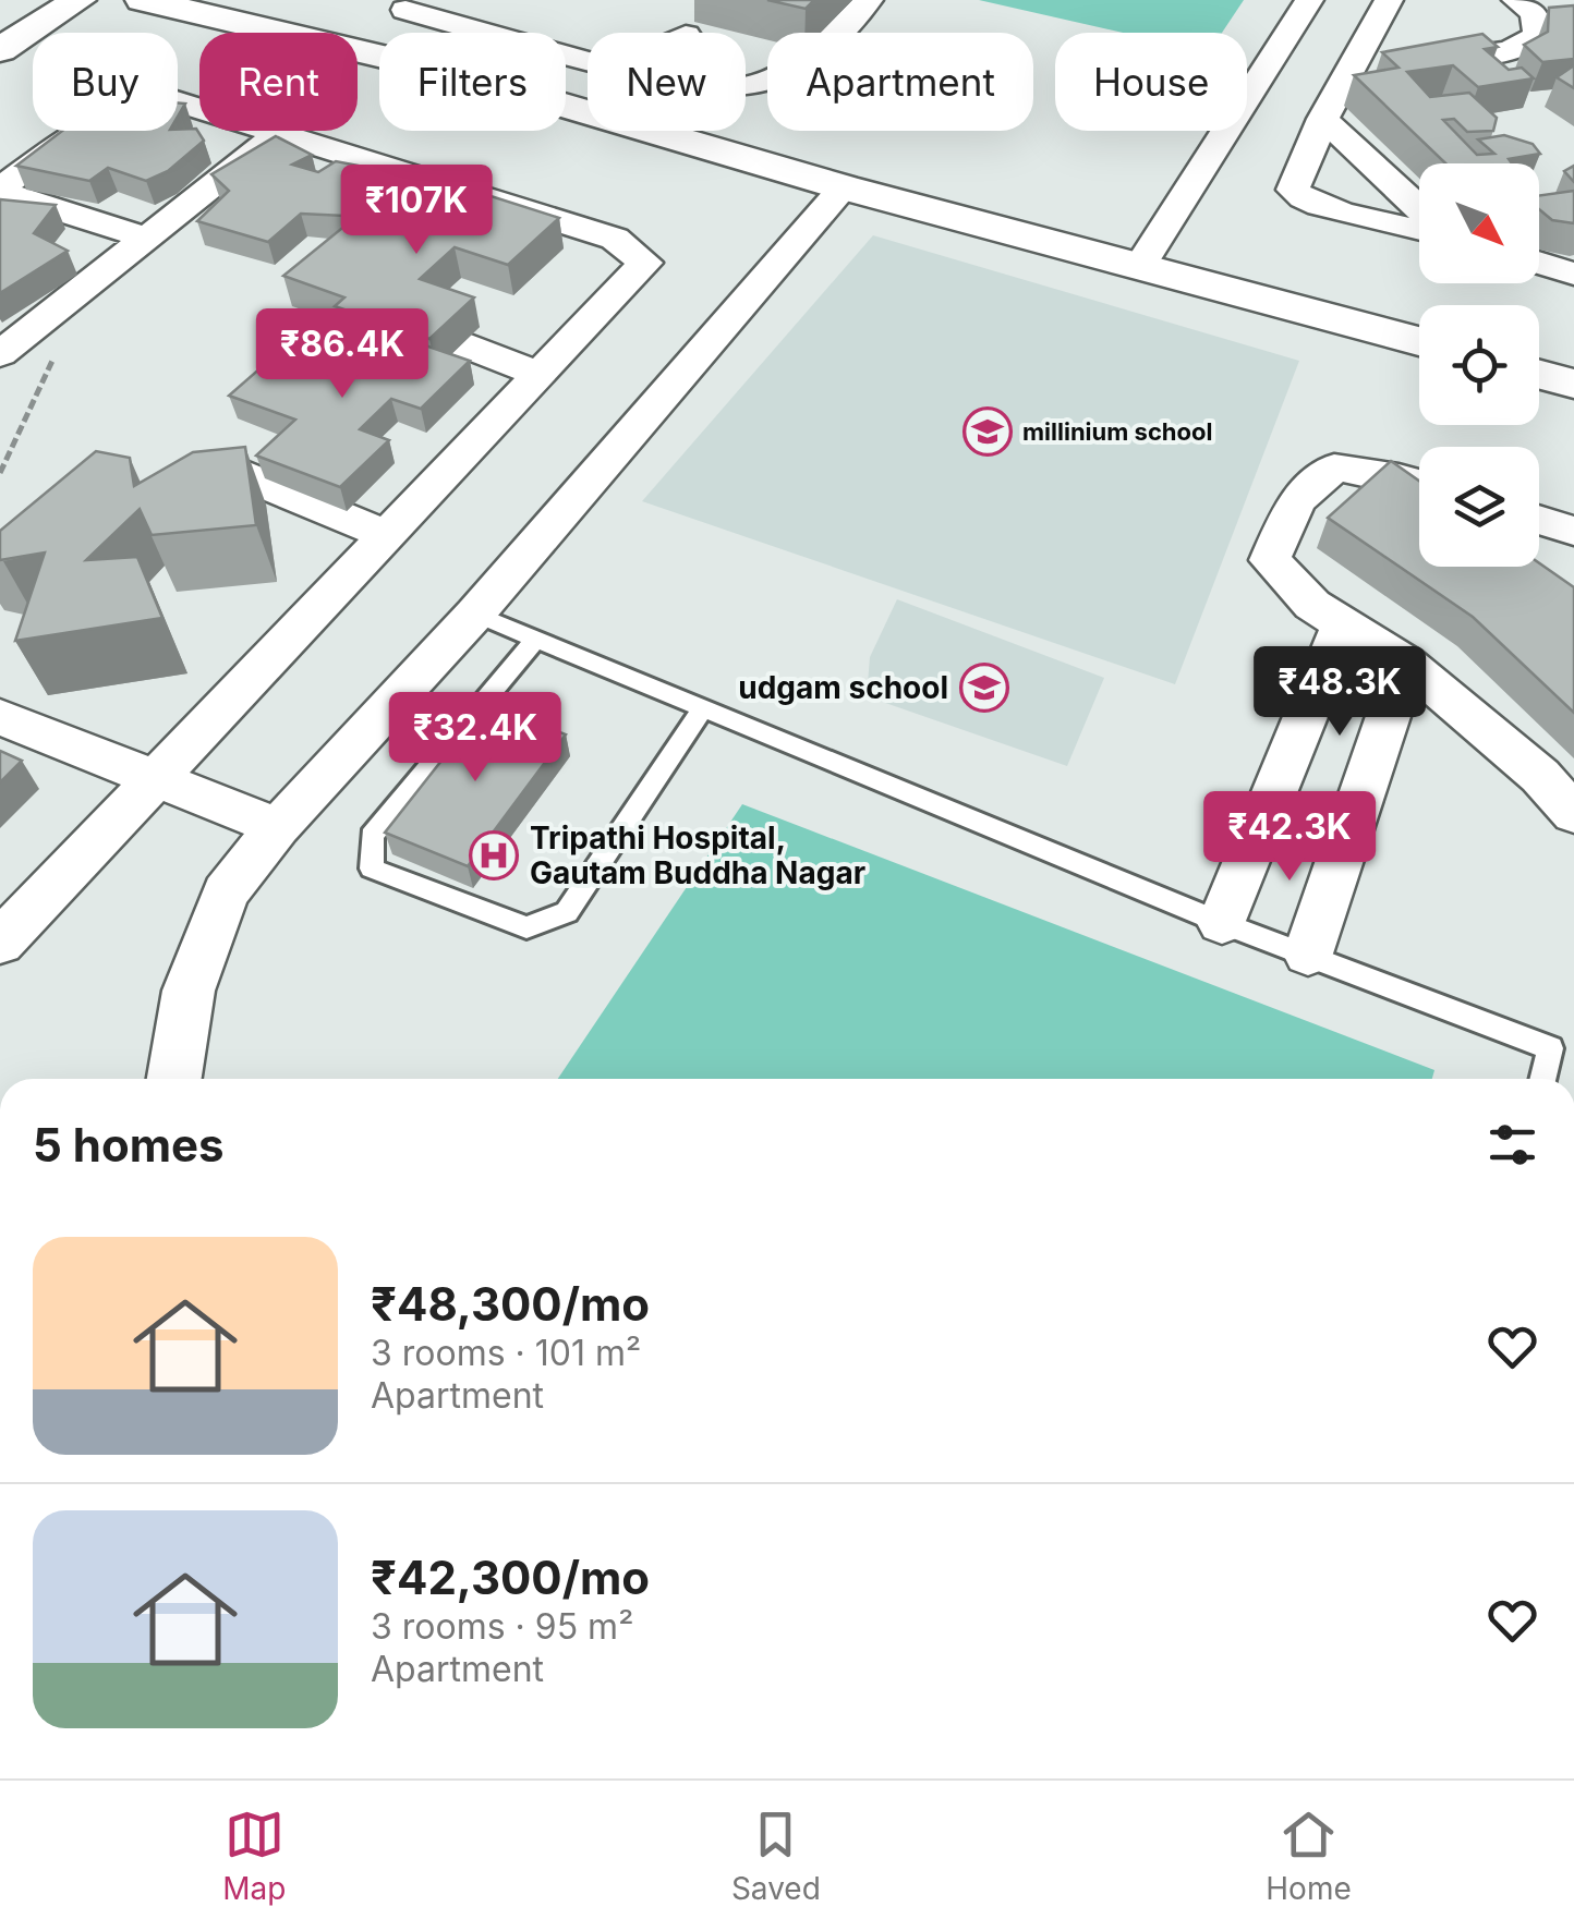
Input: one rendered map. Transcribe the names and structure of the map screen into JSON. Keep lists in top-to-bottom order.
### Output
{
  "places": {
    "school or university": ["millinium school", "udgam school"],
    "hospital": ["Tripathi Hospital, Gautam Buddha Nagar"]
  },
  "north": "bottom right",
  "page": {
    "chip": [
      "Buy",
      "Rent",
      "Filters",
      "New",
      "Apartment",
      "House"
    ],
    "price": [
      "₹107K",
      "₹86.4K",
      "₹48.3K",
      "₹32.4K",
      "₹42.3K"
    ],
    "heading": "5 homes",
    "list": [
      {
        "name": "₹48,300/mo",
        "note": "3 rooms · 101 m² · Apartment"
      },
      {
        "name": "₹42,300/mo",
        "note": "3 rooms · 95 m² · Apartment"
      }
    ],
    "tabs": ["Map", "Saved", "Home"]
  }
}
